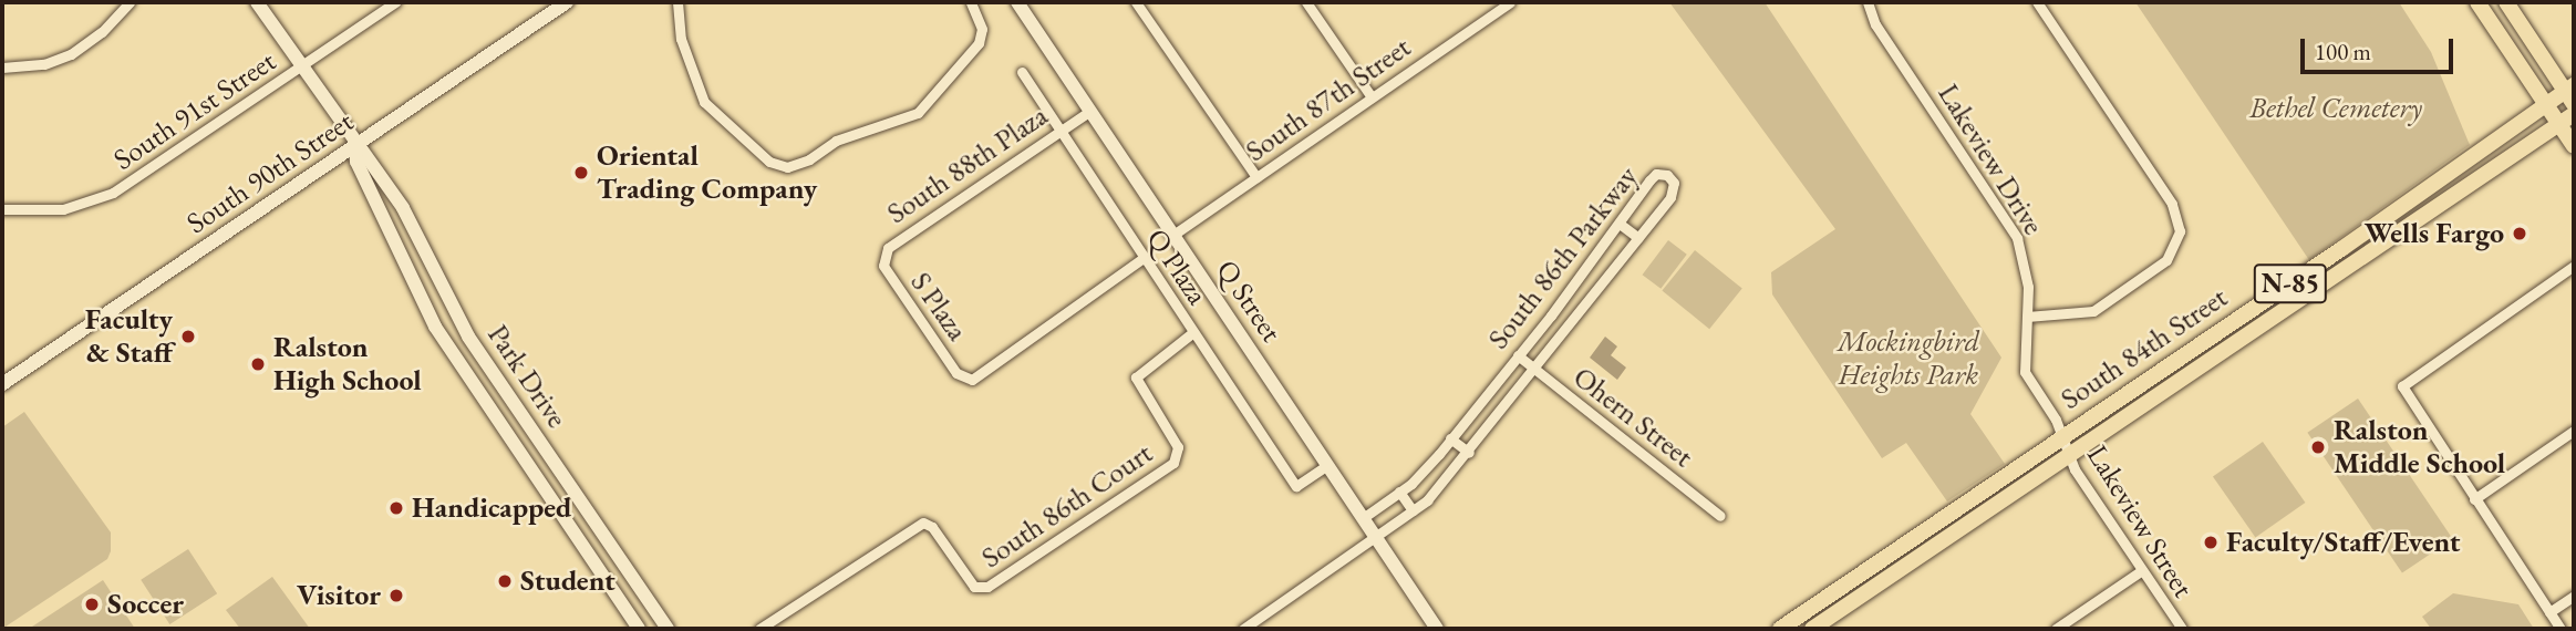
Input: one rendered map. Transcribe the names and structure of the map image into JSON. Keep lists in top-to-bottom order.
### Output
{
  "streets": {
    "main road": ["N-85", "South 84th Street"],
    "street": [
      "South 87th Street",
      "South 91st Street",
      "Lakeview Drive",
      "South 88th Plaza",
      "South 90th Street",
      "South 86th Parkway",
      "Q Plaza",
      "Q Street",
      "S Plaza",
      "Park Drive",
      "Ohern Street",
      "South 86th Court",
      "Lakeview Street"
    ]
  },
  "crossings": [
    ["South 87th Street", "Q Street"],
    ["South 91st Street", "Park Drive"],
    ["Lakeview Drive", "South 84th Street"],
    ["Lakeview Drive", "Lakeview Street"],
    ["South 88th Plaza", "Q Plaza"],
    ["South 88th Plaza", "Q Street"],
    ["South 88th Plaza", "S Plaza"],
    ["South 90th Street", "Park Drive"],
    ["South 86th Parkway", "Q Street"],
    ["South 86th Parkway", "Ohern Street"],
    ["Q Plaza", "Q Street"],
    ["Q Plaza", "S Plaza"],
    ["Q Plaza", "South 86th Court"],
    ["South 84th Street", "Lakeview Street"]
  ],
  "parks": ["Bethel Cemetery", "Mockingbird Heights Park"],
  "places": [
    "Oriental Trading Company",
    "Wells Fargo",
    "Faculty & Staff",
    "Ralston High School",
    "Ralston Middle School",
    "Handicapped",
    "Faculty/Staff/Event",
    "Student",
    "Visitor",
    "Soccer"
  ],
  "scale_bar": "100 m"
}
